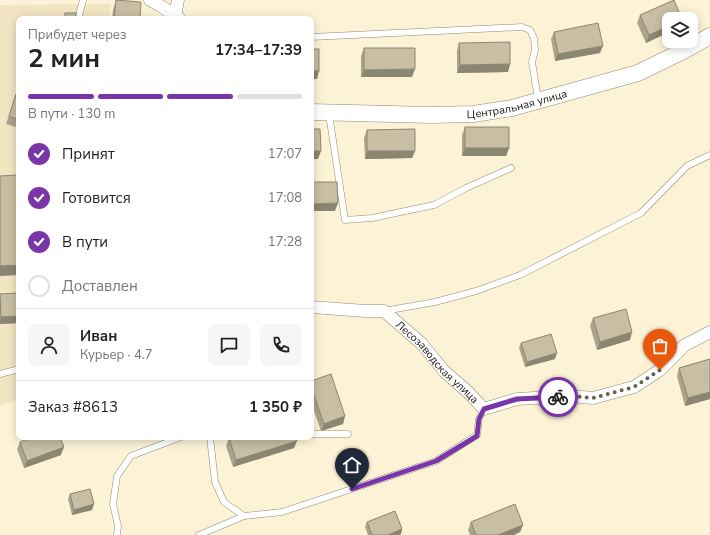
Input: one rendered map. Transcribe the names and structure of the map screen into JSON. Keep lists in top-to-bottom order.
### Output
{
  "streets": {
    "street": ["Центральная улица", "Лесозаводская улица"]
  },
  "page": {
    "heading": ["2 мин", "Прибудет через", "17:34–17:39"],
    "panel": [
      "Иван",
      "Курьер · 4.7",
      "Заказ #8613",
      "1 350 ₽"
    ],
    "bar": "В пути · 130 m",
    "list": [
      ["Принят", "17:07"],
      ["Готовится", "17:08"],
      ["В пути", "17:28"],
      "Доставлен"
    ]
  }
}
